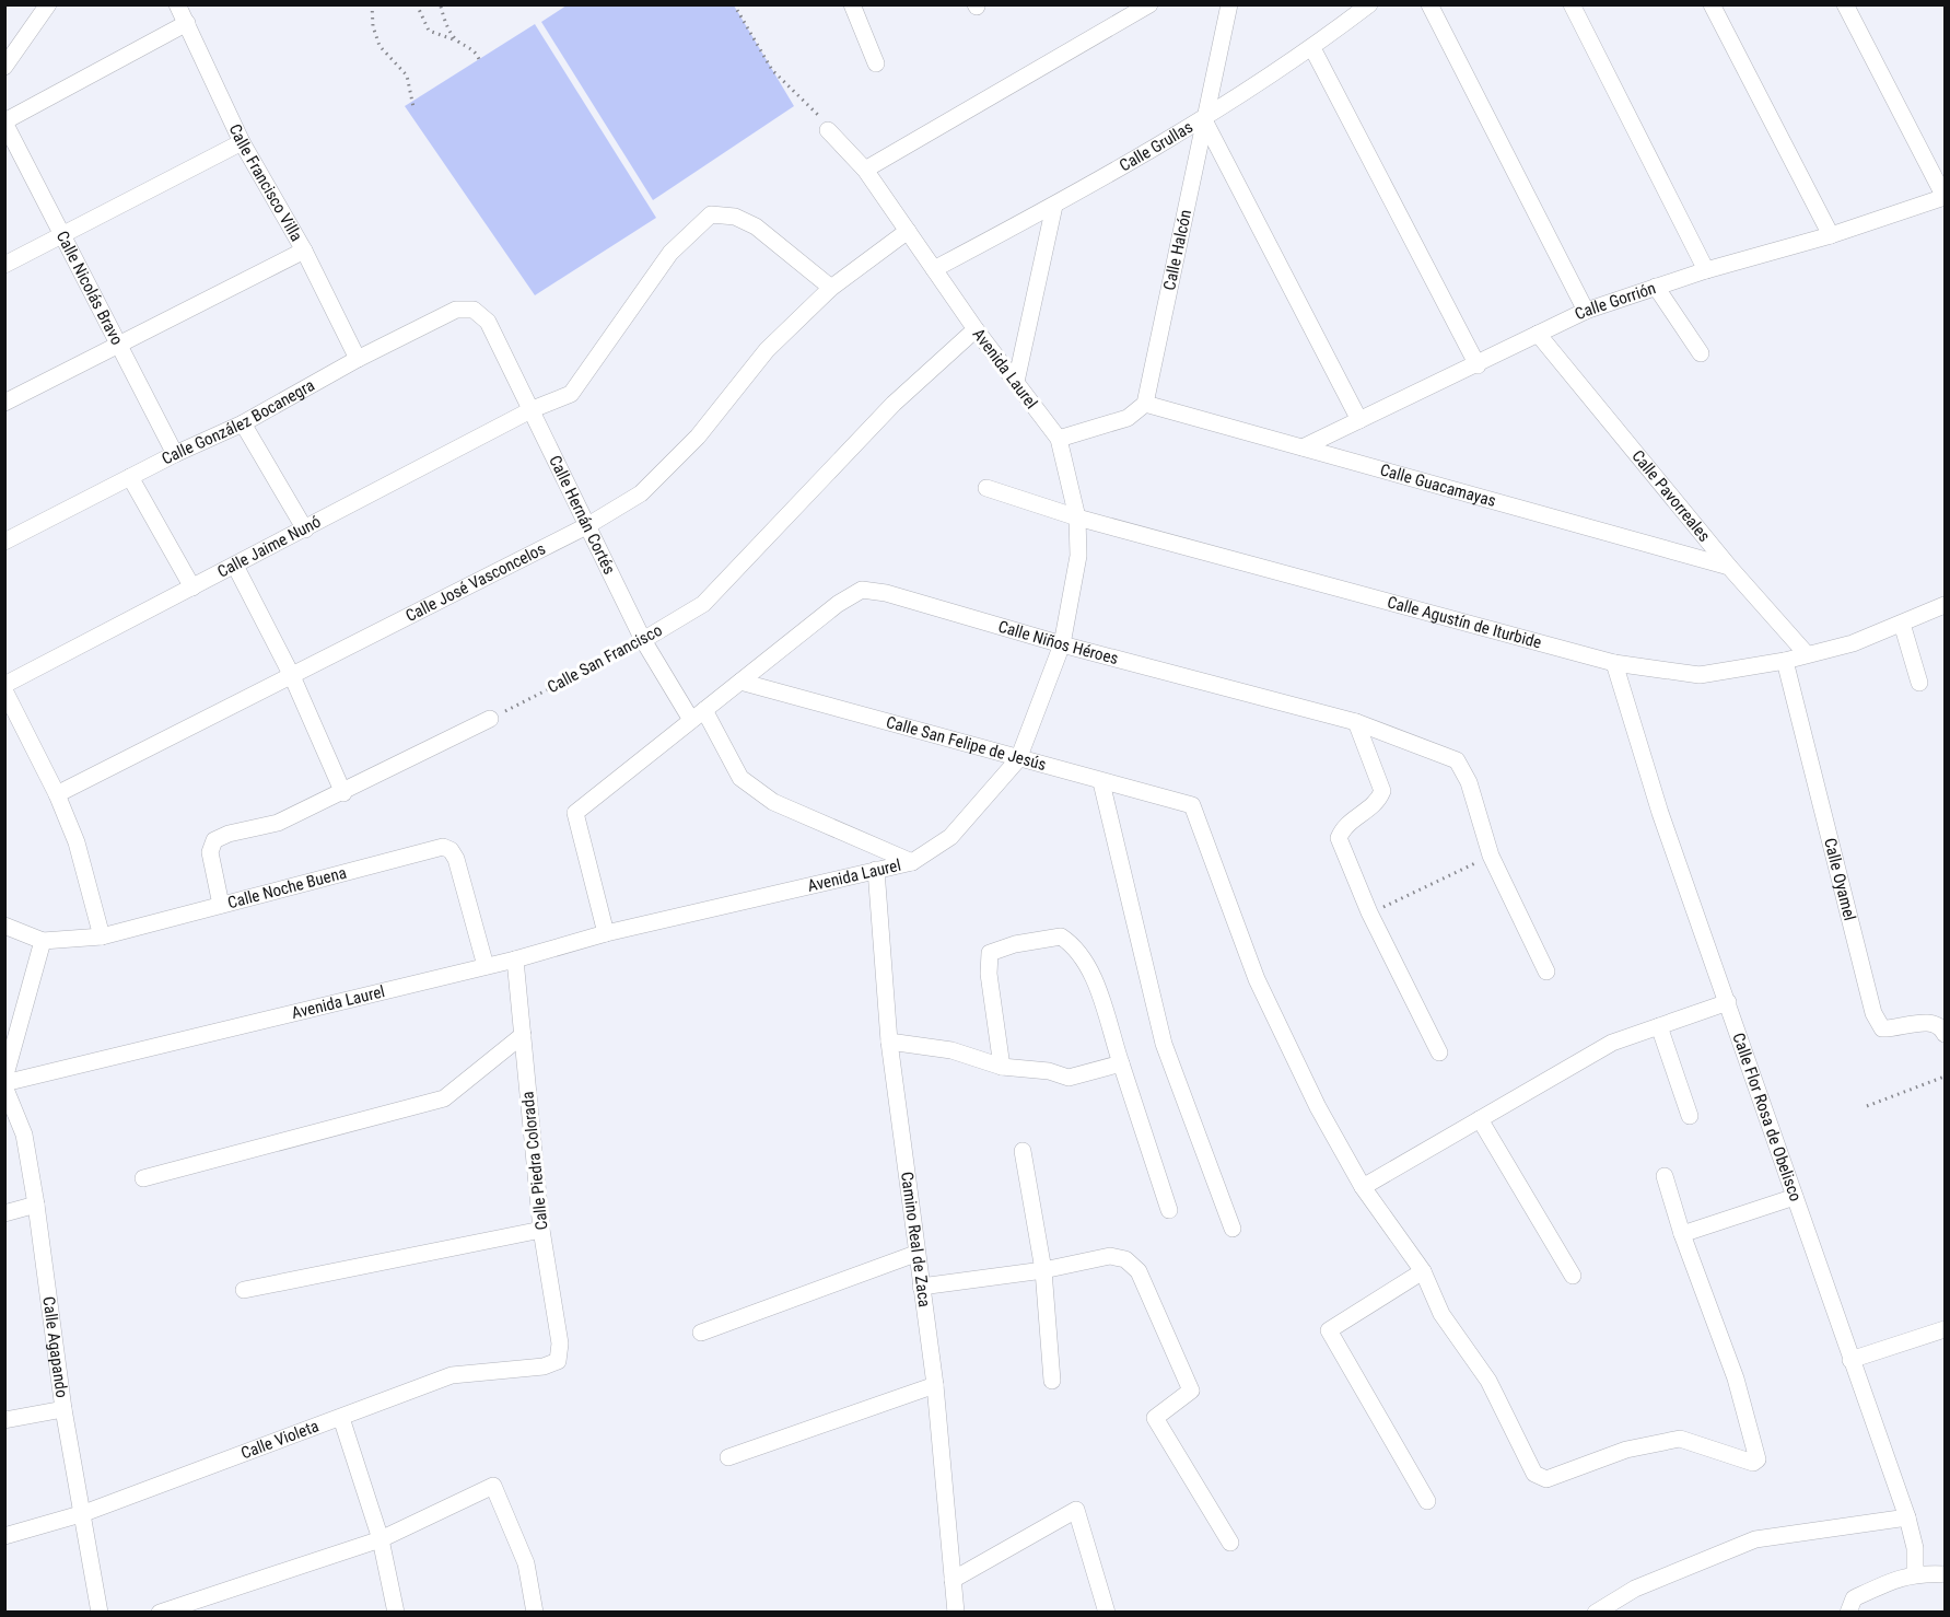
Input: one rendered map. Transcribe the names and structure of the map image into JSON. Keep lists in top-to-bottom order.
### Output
{
  "streets": {
    "street": [
      "Calle Grullas",
      "Calle Francisco Villa",
      "Calle Halcón",
      "Calle Nicolás Bravo",
      "Calle Gorrión",
      "Avenida Laurel",
      "Calle González Bocanegra",
      "Calle Guacamayas",
      "Calle Pavorreales",
      "Calle Hernán Cortés",
      "Calle Jaime Nunó",
      "Calle José Vasconcelos",
      "Calle Agustín de Iturbide",
      "Calle Niños Héroes",
      "Calle San Francisco",
      "Calle San Felipe de Jesús",
      "Calle Oyamel",
      "Calle Noche Buena",
      "Calle Flor Rosa de Obelisco",
      "Calle Piedra Colorada",
      "Camino Real de Zaca",
      "Calle Agapando",
      "Calle Violeta"
    ]
  },
  "crossings": [
    ["Calle Grullas", "Calle Halcón"],
    ["Calle Grullas", "Avenida Laurel"],
    ["Calle Francisco Villa", "Calle González Bocanegra"],
    ["Calle Halcón", "Calle Guacamayas"],
    ["Calle Nicolás Bravo", "Calle González Bocanegra"],
    ["Calle Gorrión", "Calle Guacamayas"],
    ["Calle Gorrión", "Calle Pavorreales"],
    ["Avenida Laurel", "Calle Hernán Cortés"],
    ["Avenida Laurel", "Calle José Vasconcelos"],
    ["Avenida Laurel", "Calle Agustín de Iturbide"],
    ["Avenida Laurel", "Calle Niños Héroes"],
    ["Avenida Laurel", "Calle San Francisco"],
    ["Avenida Laurel", "Calle San Felipe de Jesús"],
    ["Avenida Laurel", "Calle Noche Buena"],
    ["Avenida Laurel", "Calle Piedra Colorada"],
    ["Avenida Laurel", "Camino Real de Zaca"],
    ["Avenida Laurel", "Calle Agapando"],
    ["Calle González Bocanegra", "Calle Hernán Cortés"],
    ["Calle Guacamayas", "Calle Pavorreales"],
    ["Calle Pavorreales", "Calle Agustín de Iturbide"],
    ["Calle Hernán Cortés", "Calle Jaime Nunó"],
    ["Calle Hernán Cortés", "Calle José Vasconcelos"],
    ["Calle Hernán Cortés", "Calle Niños Héroes"],
    ["Calle Hernán Cortés", "Calle San Francisco"],
    ["Calle Agustín de Iturbide", "Calle Oyamel"],
    ["Calle Agustín de Iturbide", "Calle Flor Rosa de Obelisco"],
    ["Calle Niños Héroes", "Calle San Felipe de Jesús"],
    ["Calle Piedra Colorada", "Calle Violeta"],
    ["Calle Agapando", "Calle Violeta"]
  ]
}
